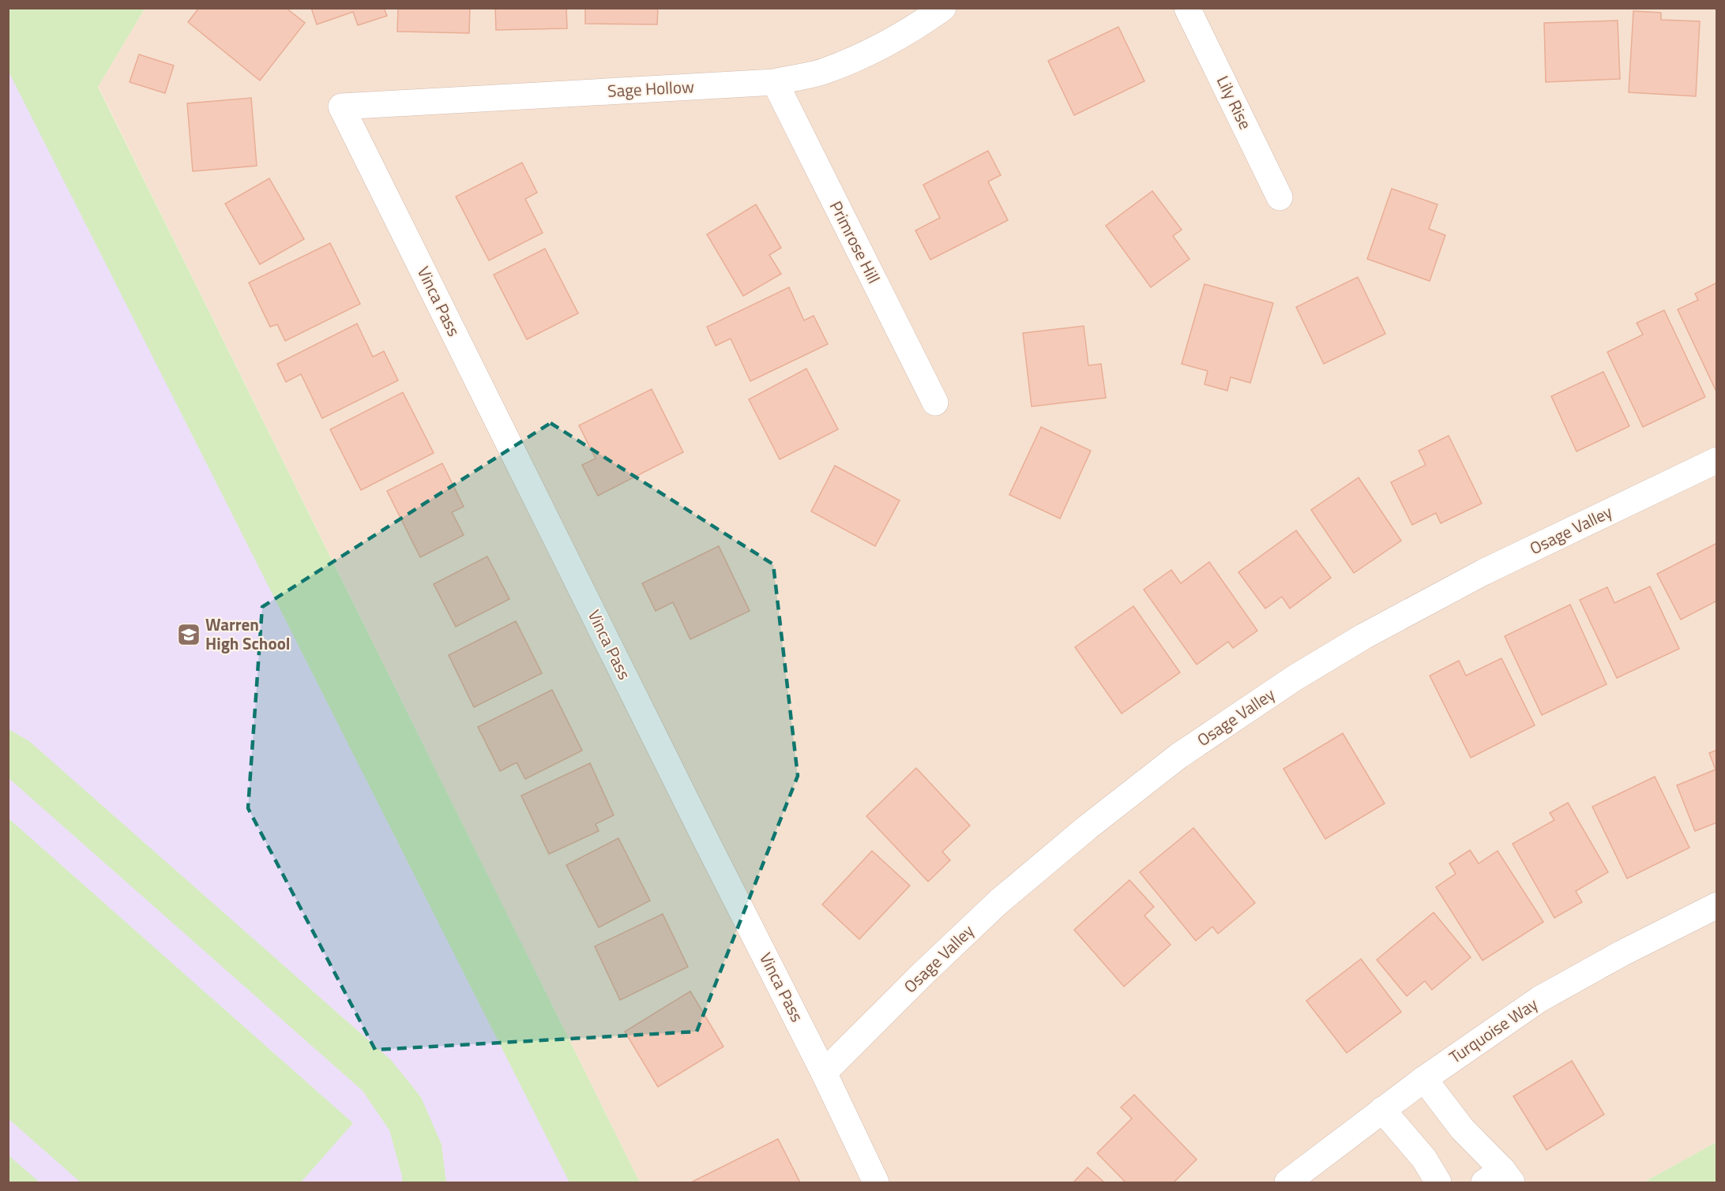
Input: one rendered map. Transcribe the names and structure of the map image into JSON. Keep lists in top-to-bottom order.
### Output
{
  "streets": {
    "street": [
      "Sage Hollow",
      "Lily Rise",
      "Primrose Hill",
      "Vinca Pass",
      "Osage Valley",
      "Turquoise Way"
    ]
  },
  "crossings": [
    ["Sage Hollow", "Primrose Hill"],
    ["Sage Hollow", "Vinca Pass"],
    ["Vinca Pass", "Osage Valley"]
  ],
  "places": {
    "school or university": ["Warren High School"]
  }
}
